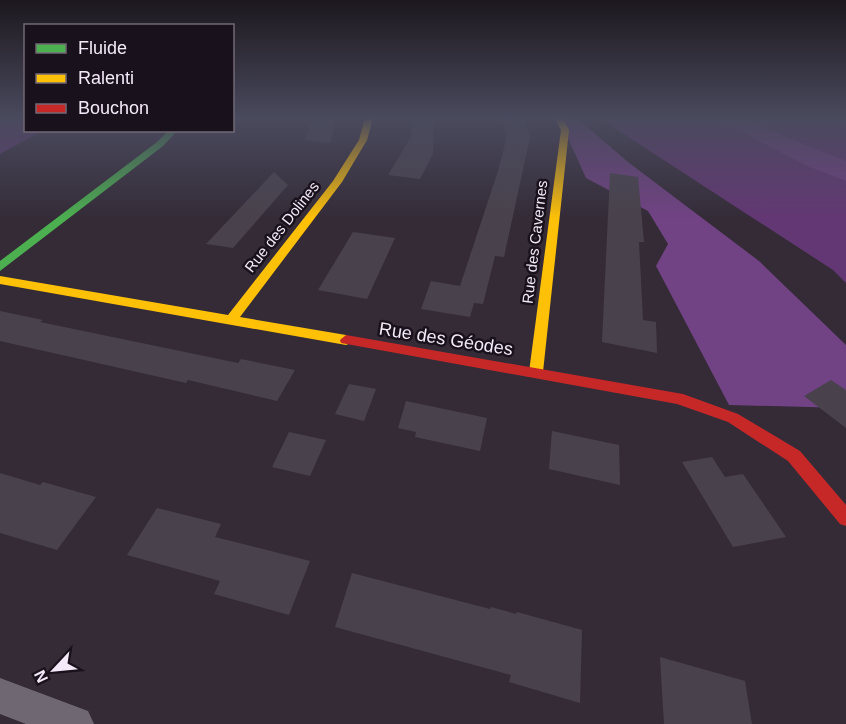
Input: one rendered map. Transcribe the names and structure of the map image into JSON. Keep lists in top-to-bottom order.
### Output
{
  "streets": {
    "street": ["Rue des Dolines", "Rue des Cavernes", "Rue des Géodes"]
  },
  "crossings": [
    ["Rue des Dolines", "Rue des Géodes"],
    ["Rue des Cavernes", "Rue des Géodes"]
  ],
  "legend": ["Fluide", "Ralenti", "Bouchon"],
  "north": "bottom left"
}
